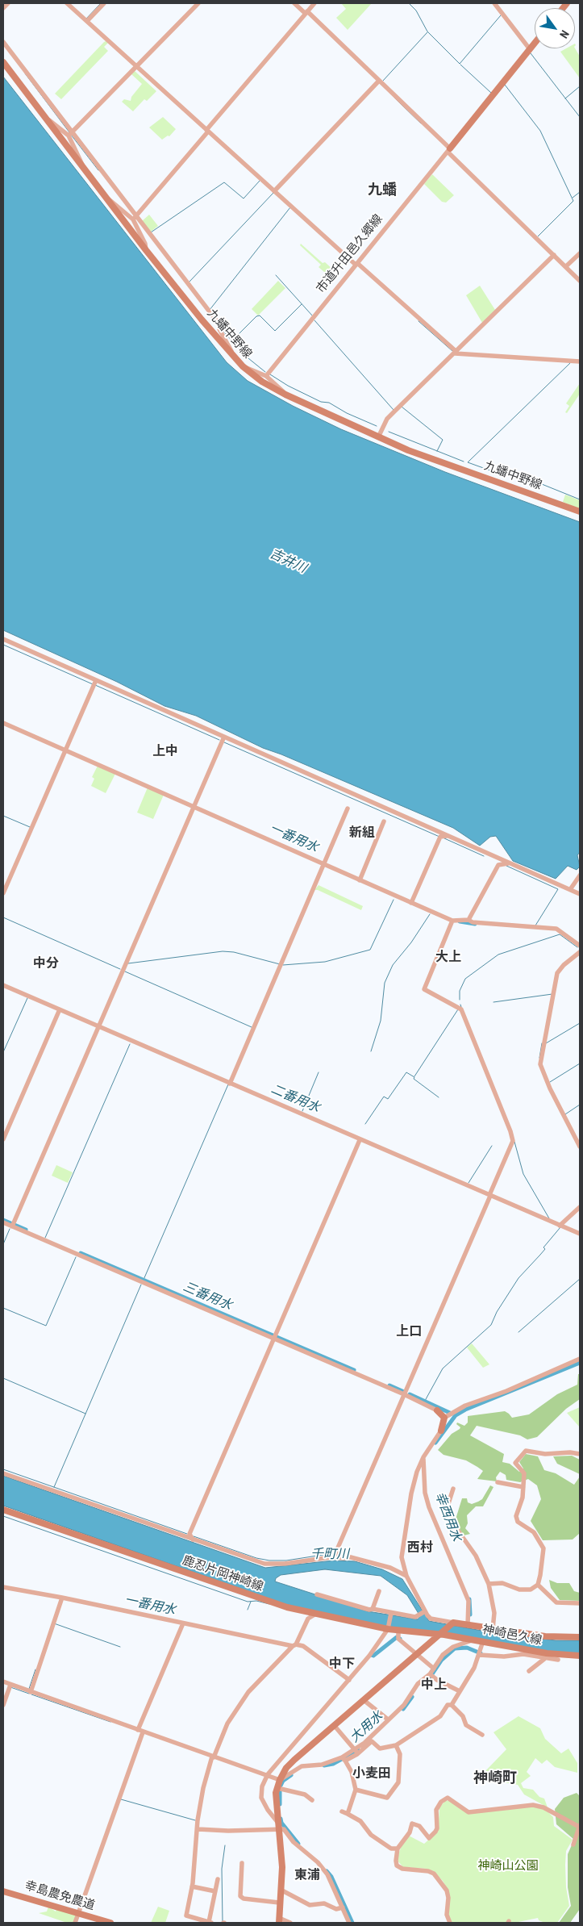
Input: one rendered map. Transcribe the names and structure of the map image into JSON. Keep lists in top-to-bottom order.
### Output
{
  "streets": {
    "main road": [
      "市道升田邑久郷線",
      "九蟠中野線",
      "鹿忍片岡神崎線",
      "神崎邑久線",
      "幸島農免農道"
    ]
  },
  "crossings": [
    ["鹿忍片岡神崎線", "神崎邑久線"]
  ],
  "districts": [
    "九蟠",
    "上中",
    "新組",
    "大上",
    "中分",
    "上口",
    "西村",
    "中下",
    "中上",
    "小麦田",
    "神崎町",
    "東浦"
  ],
  "water": [
    "吉井川",
    "一番用水",
    "二番用水",
    "三番用水",
    "幸西用水",
    "千町川",
    "大用水"
  ],
  "parks": ["神崎山公園"],
  "north": "bottom right"
}
